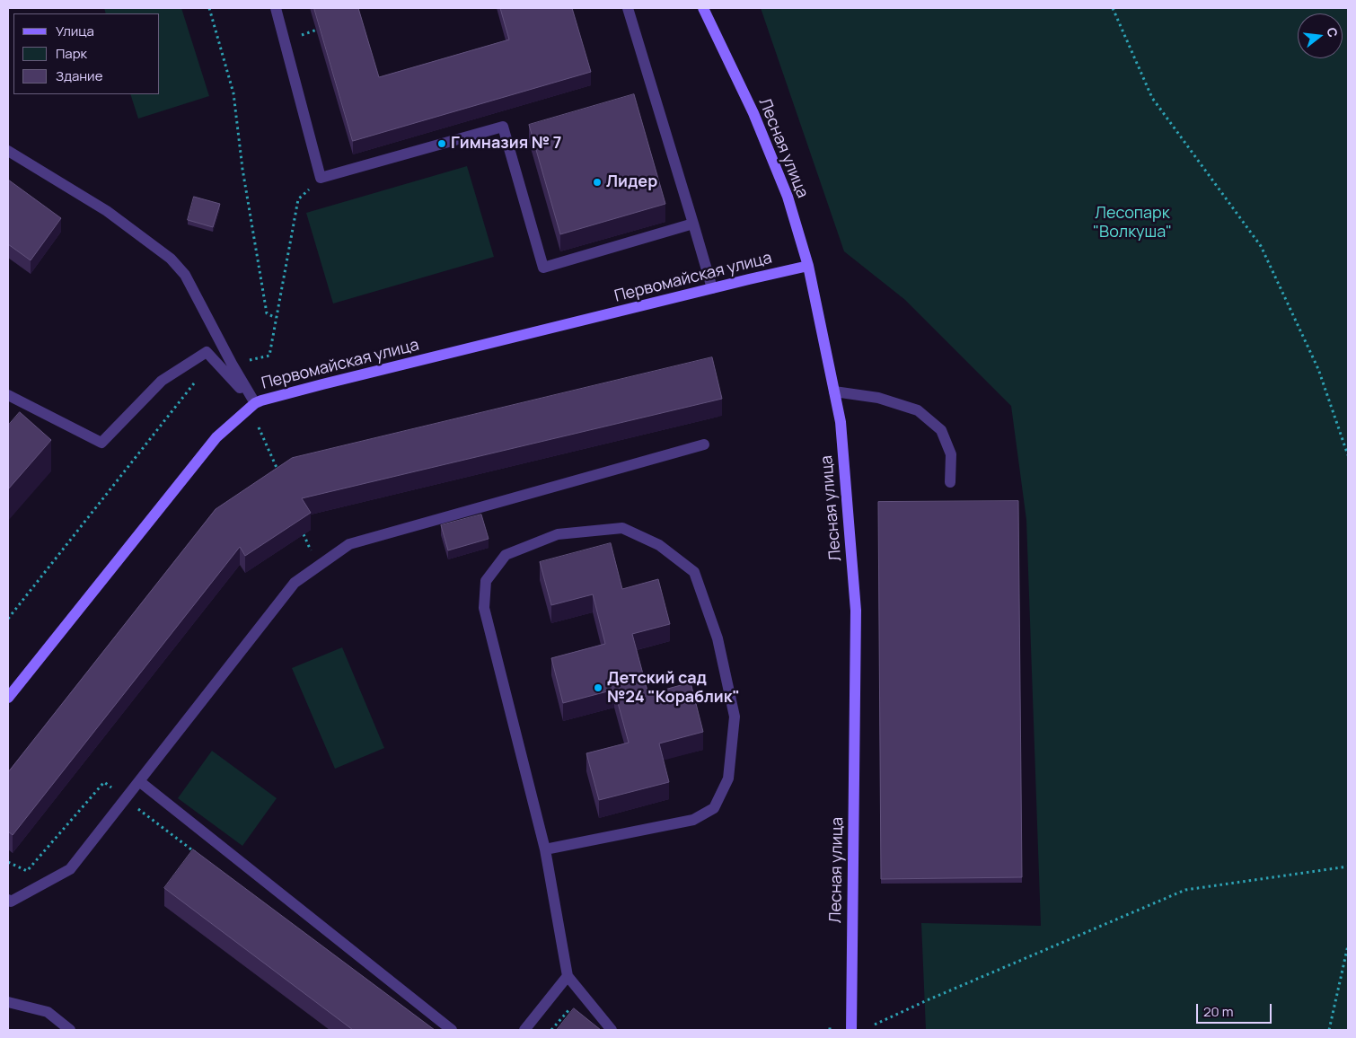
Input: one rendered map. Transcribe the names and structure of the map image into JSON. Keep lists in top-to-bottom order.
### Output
{
  "streets": {
    "street": ["Лесная улица", "Первомайская улица"]
  },
  "crossings": [
    ["Лесная улица", "Первомайская улица"]
  ],
  "parks": ["Лесопарк \"Волкуша\""],
  "places": ["Гимназия № 7", "Лидер", "Детский сад №24 \"Кораблик\""],
  "legend": ["Улица", "Парк", "Здание"],
  "scale_bar": "20 m",
  "north": "right"
}
